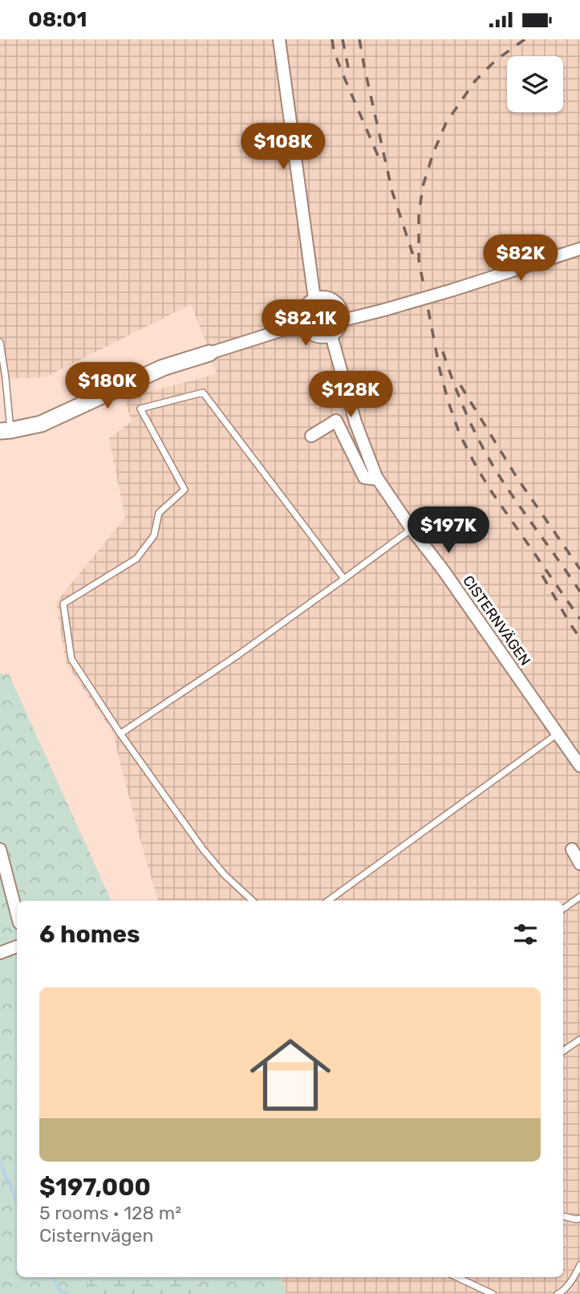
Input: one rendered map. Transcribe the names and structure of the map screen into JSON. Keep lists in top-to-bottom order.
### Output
{
  "streets": {
    "street": ["CISTERNVÄGEN"]
  },
  "page": {
    "status": "08:01",
    "price": [
      "$108K",
      "$82K",
      "$82.1K",
      "$180K",
      "$128K",
      "$197K"
    ],
    "heading": "6 homes",
    "list": [
      {
        "name": "$197,000",
        "note": "5 rooms · 128 m² · Cisternvägen"
      }
    ]
  }
}
